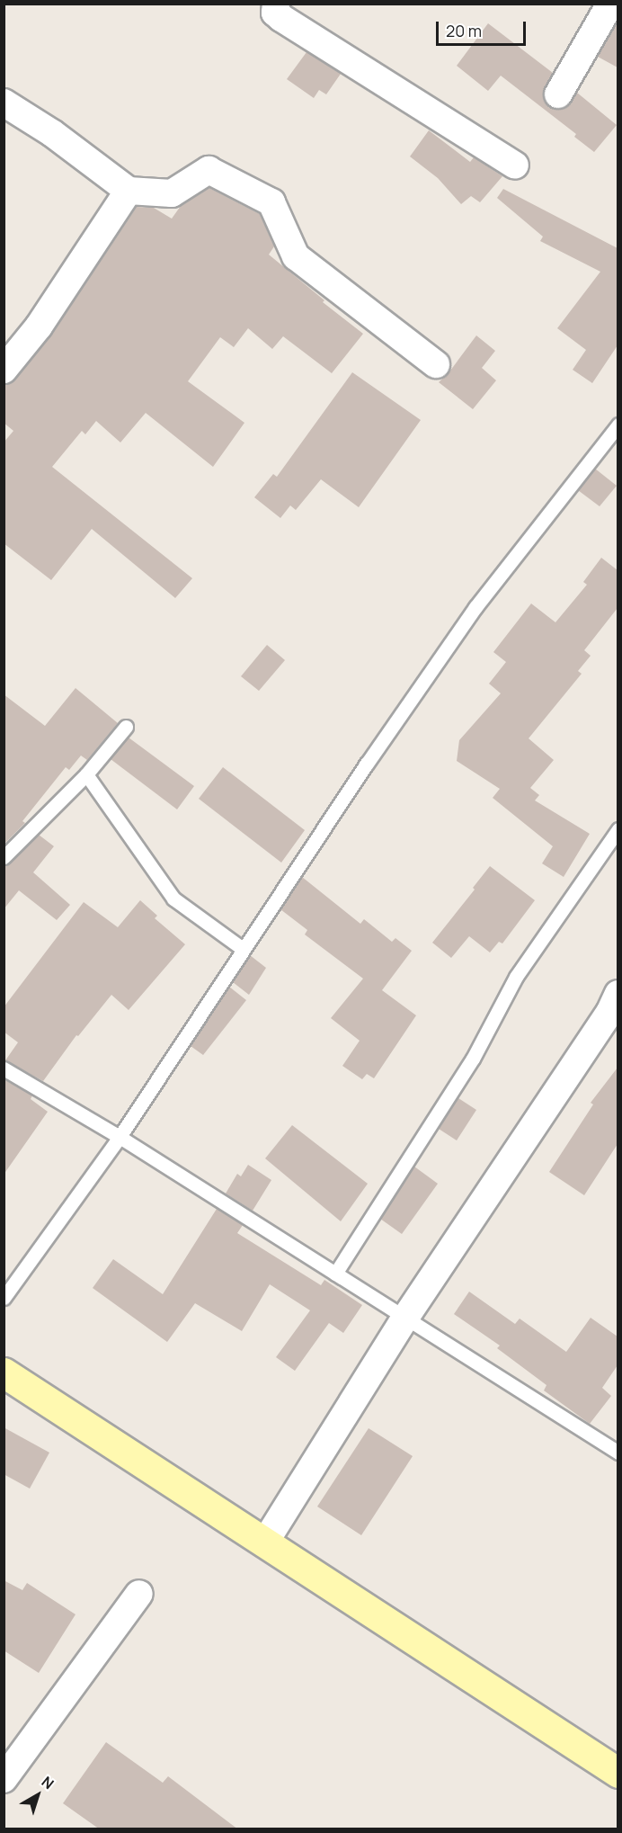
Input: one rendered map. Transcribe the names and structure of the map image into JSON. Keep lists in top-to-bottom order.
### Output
{
  "scale_bar": "20 m",
  "north": "top right"
}
